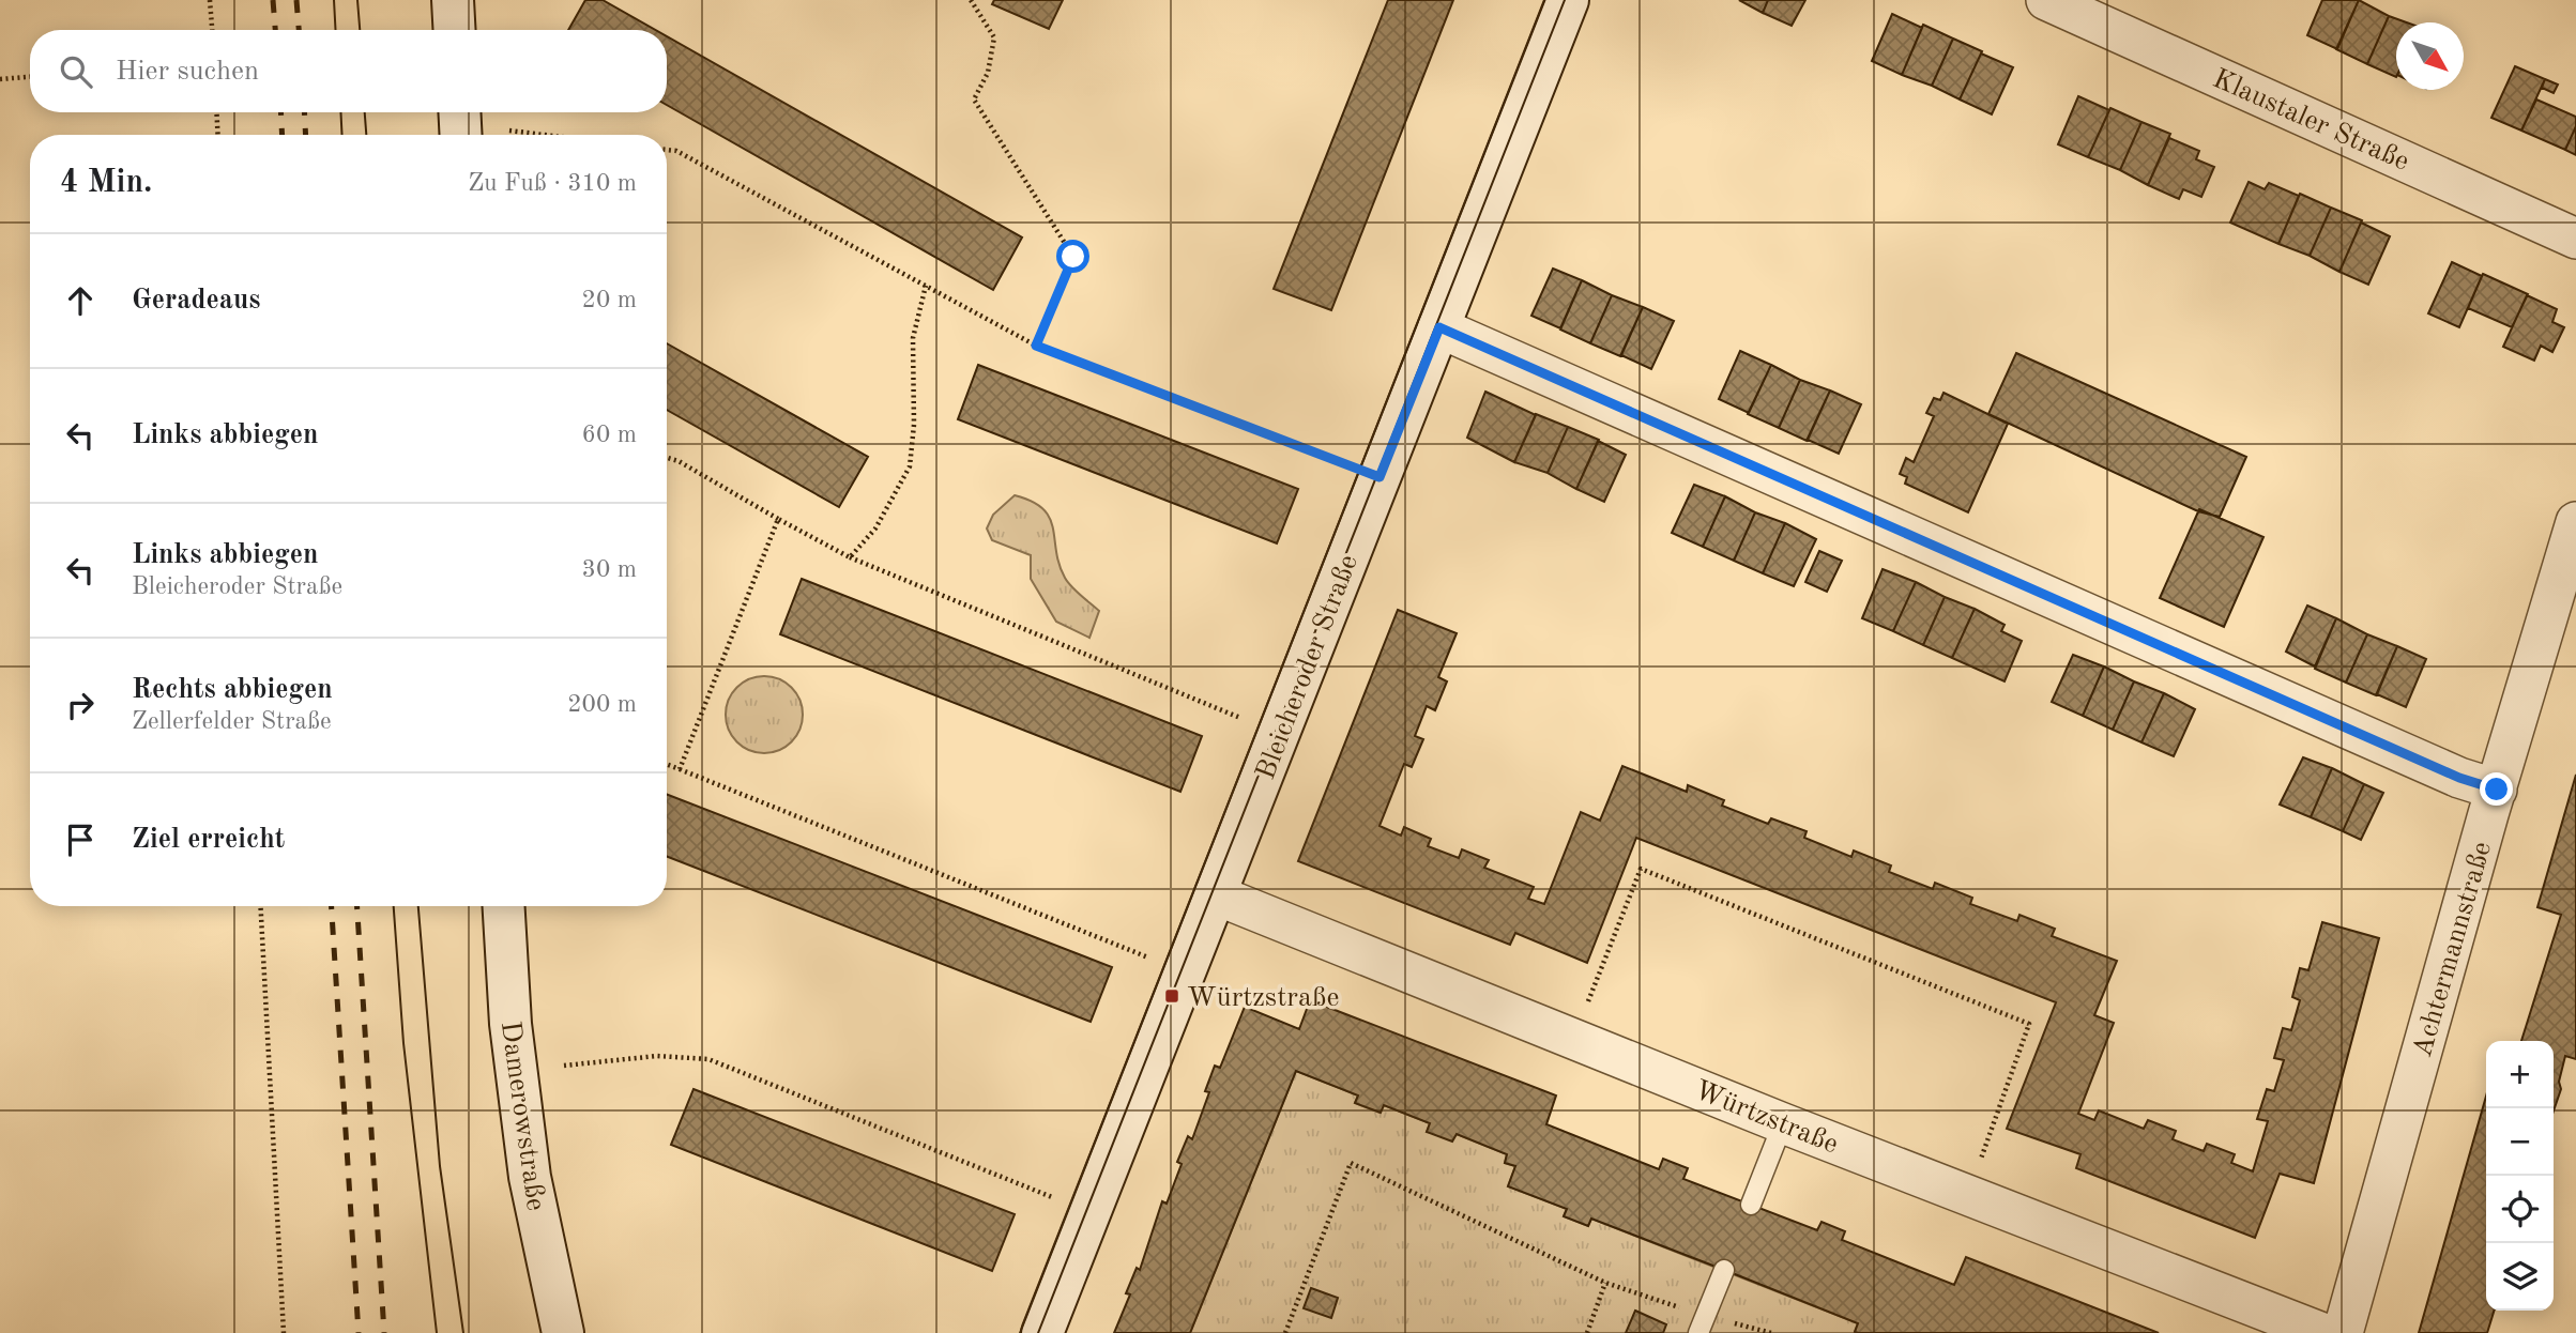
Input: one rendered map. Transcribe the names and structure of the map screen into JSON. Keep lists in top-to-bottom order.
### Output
{
  "streets": {
    "street": [
      "Klaustaler Straße",
      "Bleicheroder Straße",
      "Achtermannstraße",
      "Damerowstraße",
      "Würtzstraße"
    ]
  },
  "crossings": [
    ["Bleicheroder Straße", "Würtzstraße"]
  ],
  "places": {
    "transit": ["Würtzstraße"]
  },
  "north": "bottom right",
  "page": {
    "search": "Hier suchen",
    "heading": ["4 Min.", "Zu Fuß · 310 m"],
    "list": [
      ["Geradeaus", "20 m"],
      ["Links abbiegen", "60 m"],
      ["Links abbiegen", "Bleicheroder Straße", "30 m"],
      ["Rechts abbiegen", "Zellerfelder Straße", "200 m"],
      "Ziel erreicht"
    ],
    "map_buttons": ["+", "−"]
  }
}
